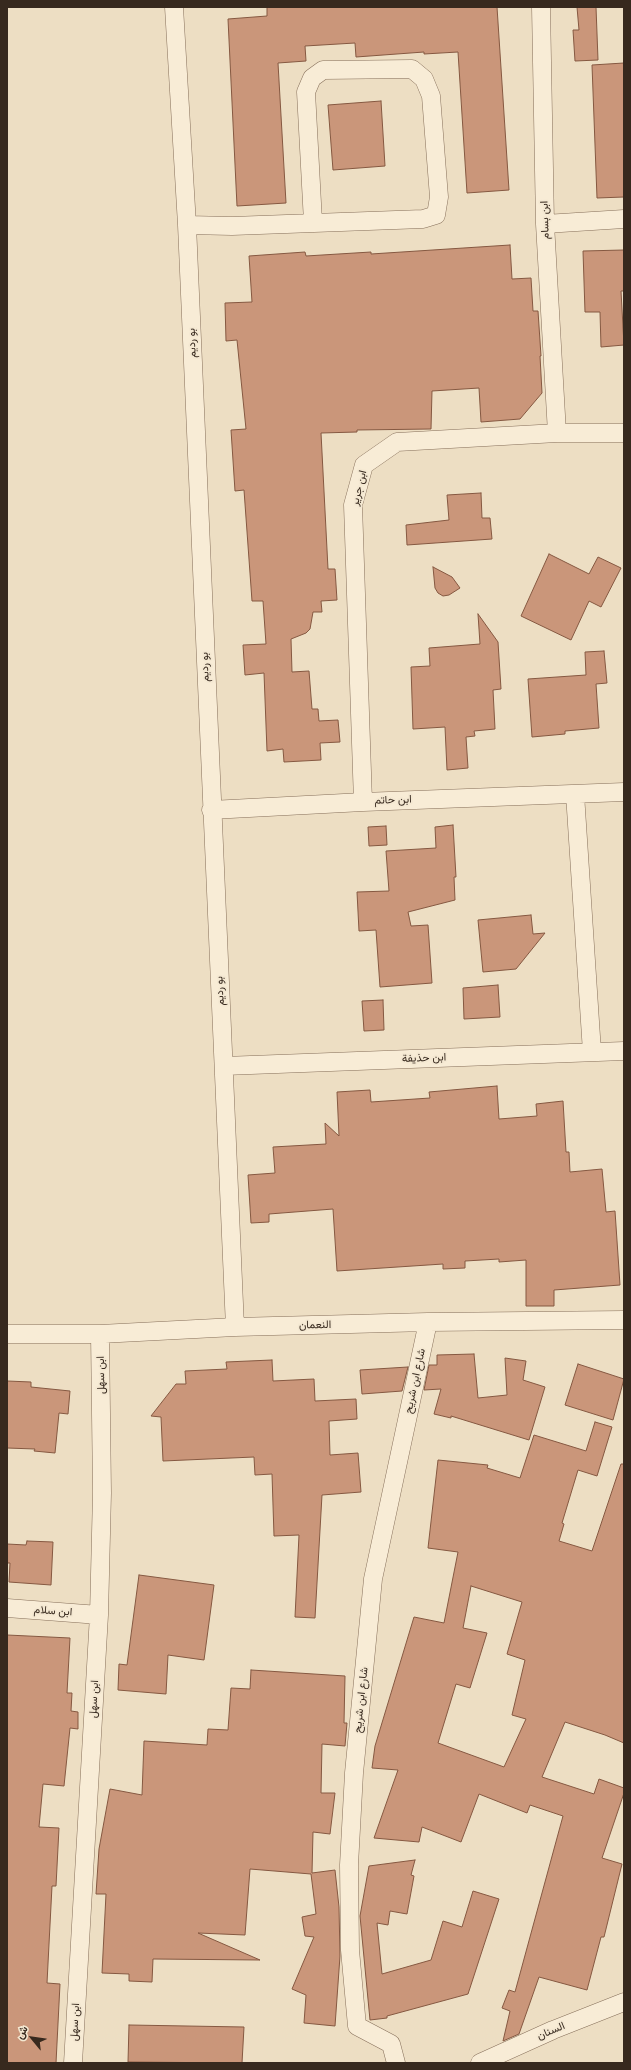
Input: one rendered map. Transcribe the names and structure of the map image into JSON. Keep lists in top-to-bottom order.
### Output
{
  "streets": {
    "street": [
      "ابن بسام",
      "بو رديم",
      "ابن جرير",
      "ابن حاتم",
      "ابن حذيفة",
      "النعمان",
      "ابن سهل",
      "شارع ابن شريح",
      "ابن سلام",
      "السنان"
    ]
  },
  "crossings": [
    ["ابن بسام", "ابن جرير"],
    ["بو رديم", "ابن حاتم"],
    ["بو رديم", "ابن حذيفة"],
    ["بو رديم", "النعمان"],
    ["ابن جرير", "ابن حاتم"],
    ["النعمان", "ابن سهل"],
    ["النعمان", "شارع ابن شريح"],
    ["ابن سهل", "ابن سلام"]
  ],
  "north": "top left"
}
